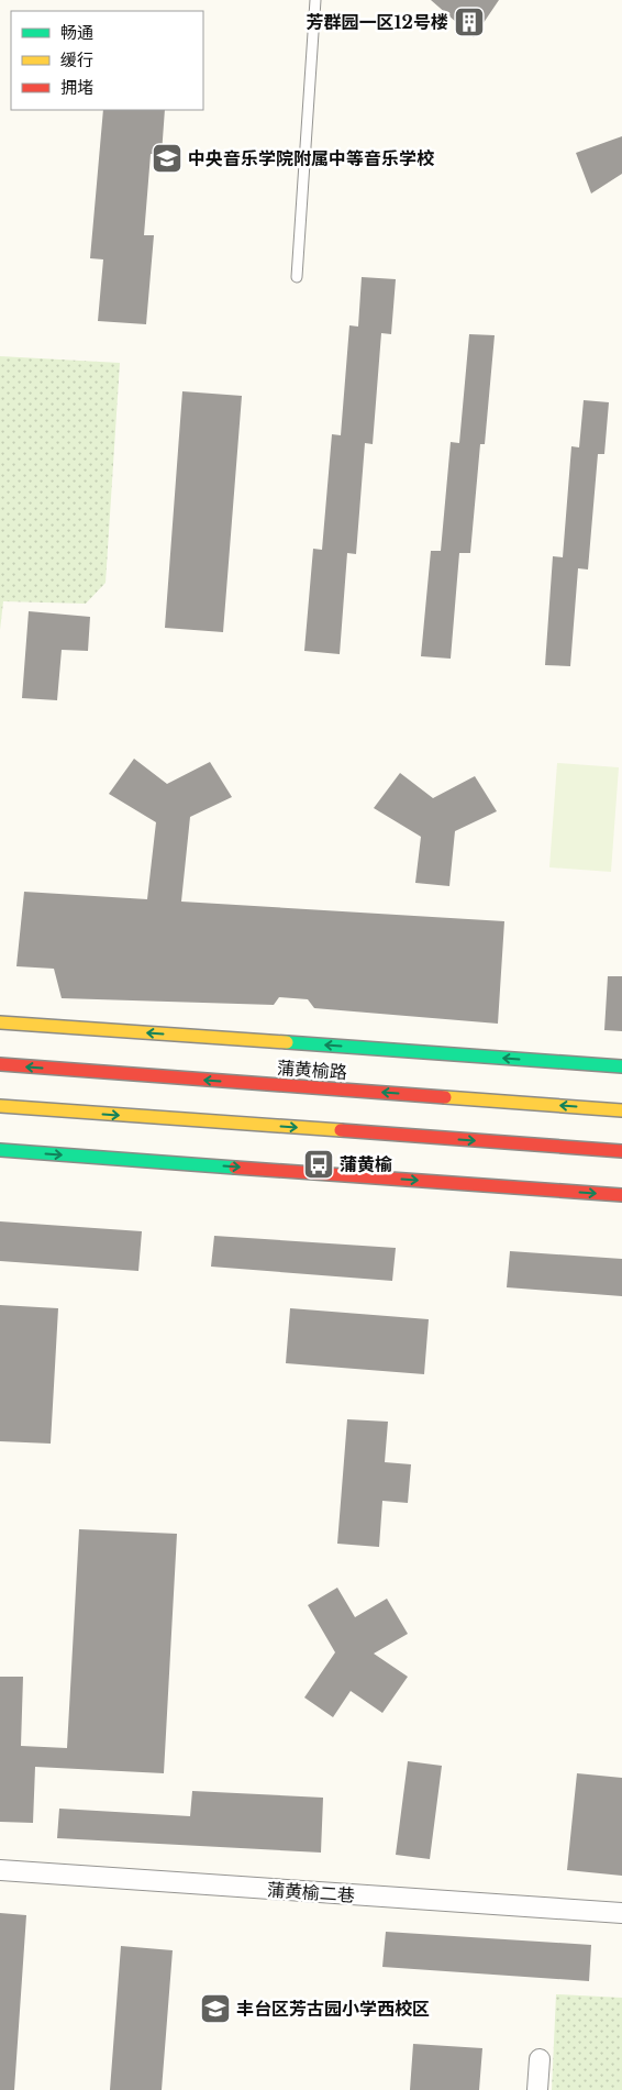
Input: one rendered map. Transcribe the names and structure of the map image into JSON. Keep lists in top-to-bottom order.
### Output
{
  "streets": {
    "street": ["蒲黄榆路", "蒲黄榆二巷"]
  },
  "places": {
    "building": ["芳群园一区12号楼"],
    "school or university": ["中央音乐学院附属中等音乐学校", "丰台区芳古园小学西校区"],
    "bus stop": ["蒲黄榆"]
  },
  "legend": ["畅通", "缓行", "拥堵"]
}
